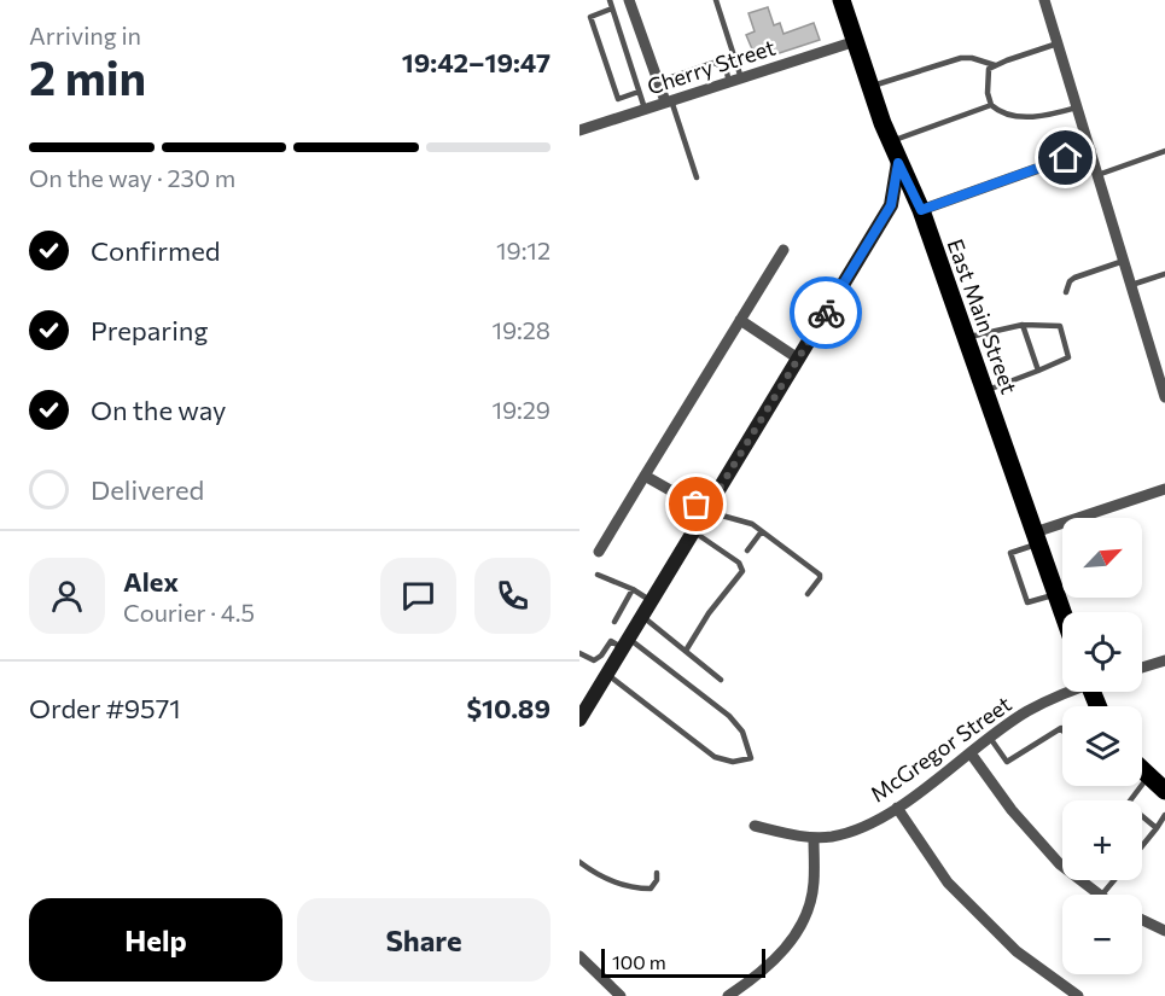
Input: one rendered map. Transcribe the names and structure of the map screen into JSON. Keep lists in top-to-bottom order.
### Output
{
  "streets": {
    "main road": ["East Main Street"],
    "street": ["Cherry Street", "McGregor Street"]
  },
  "crossings": [
    ["Cherry Street", "East Main Street"]
  ],
  "scale_bar": "100 m",
  "north": "top right",
  "page": {
    "heading": ["2 min", "Arriving in", "19:42–19:47"],
    "panel": [
      "Alex",
      "Courier · 4.5",
      "Order #9571",
      "$10.89"
    ],
    "bar": "On the way · 230 m",
    "list": [
      ["Confirmed", "19:12"],
      ["Preparing", "19:28"],
      ["On the way", "19:29"],
      "Delivered"
    ],
    "map_buttons": ["+", "−"],
    "buttons": ["Help", "Share"],
    "scale": "100 m"
  }
}
